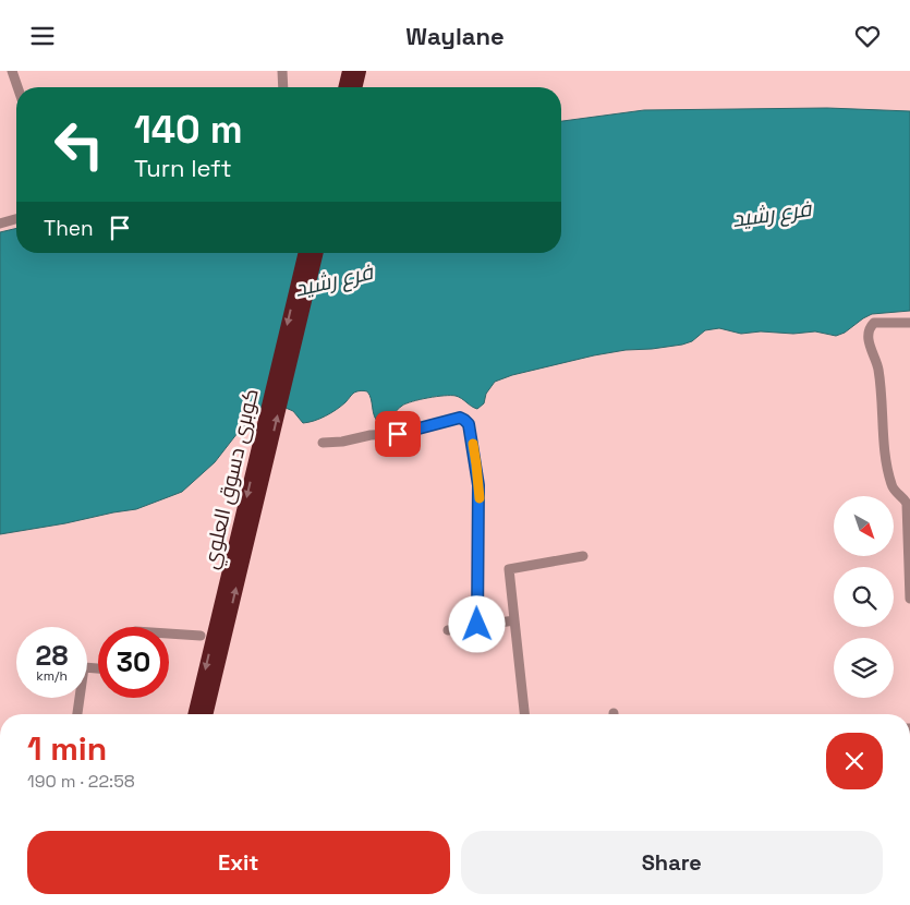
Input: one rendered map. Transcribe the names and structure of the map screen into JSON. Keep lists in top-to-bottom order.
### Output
{
  "streets": {
    "highway": ["كوبرى دسوق العلوي"]
  },
  "water": ["فرع رشيد"],
  "north": "bottom right",
  "page": {
    "header": "Waylane",
    "turn": ["140 m", "Turn left"],
    "then": "Then",
    "speed": "28 km/h",
    "limit": "30",
    "heading": ["1 min", "190 m · 22:58"],
    "buttons": ["Exit", "Share"]
  }
}
